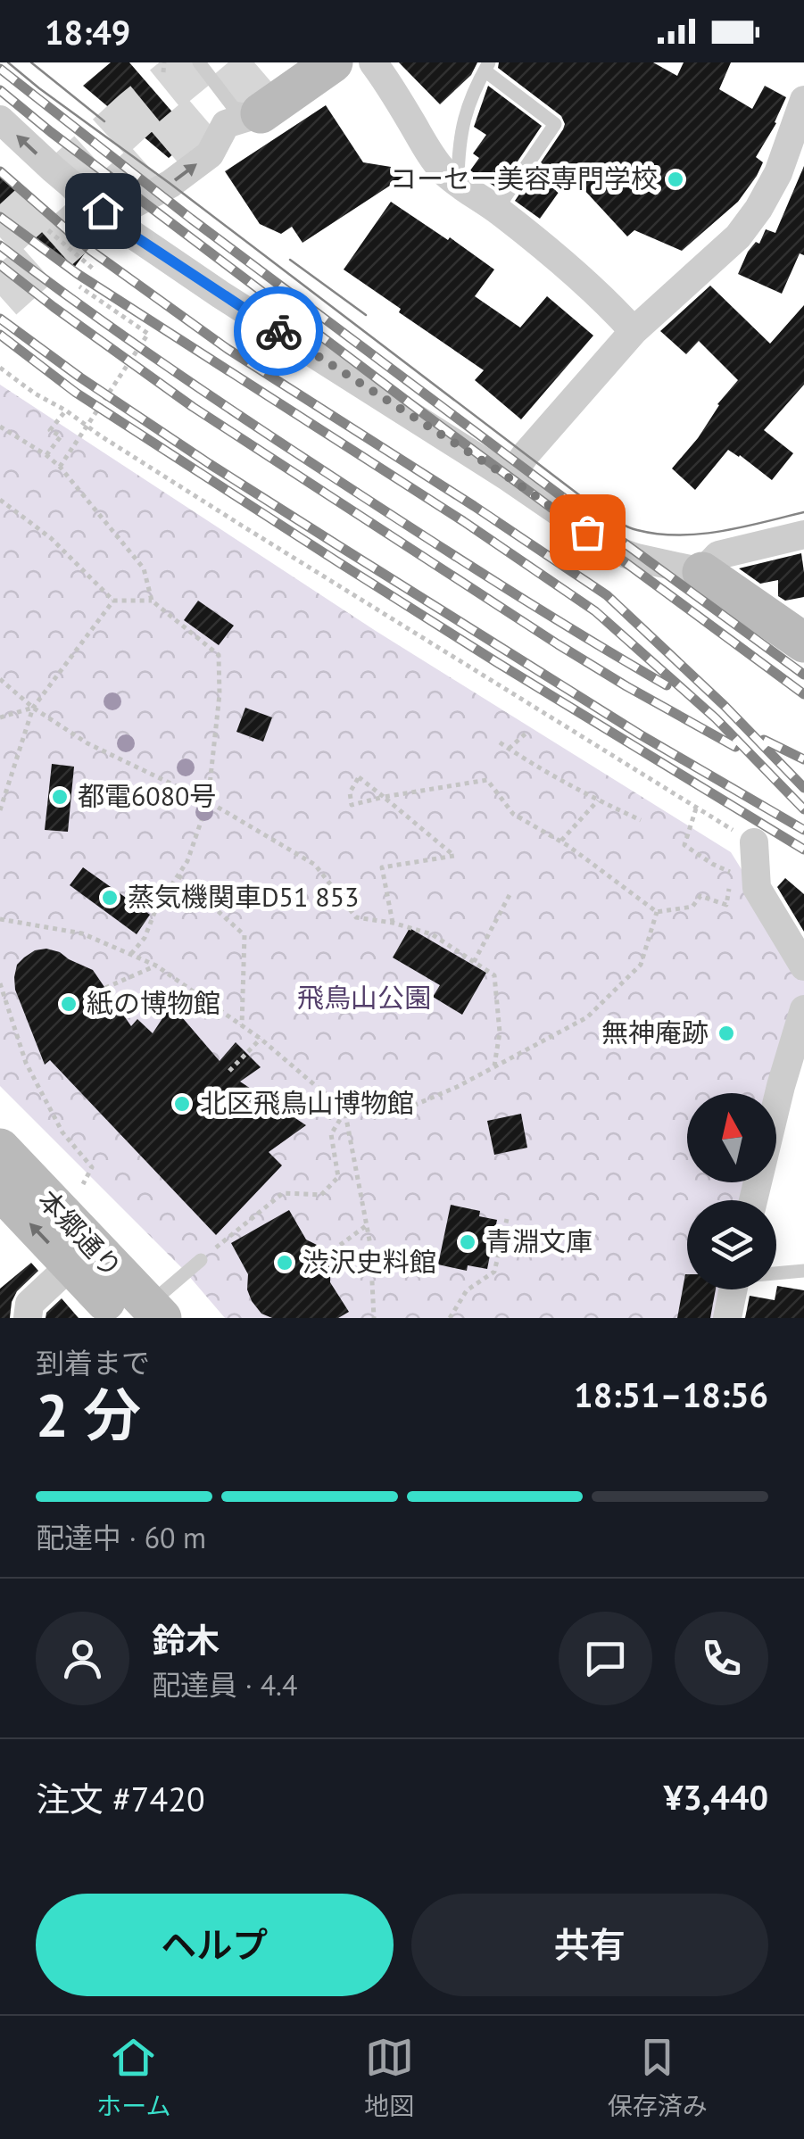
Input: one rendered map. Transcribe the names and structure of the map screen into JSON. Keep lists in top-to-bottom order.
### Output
{
  "streets": {
    "main road": ["本郷通り"]
  },
  "parks": ["飛鳥山公園"],
  "places": [
    "コーセー美容専門学校",
    "都電6080号",
    "蒸気機関車D51 853",
    "紙の博物館",
    "無神庵跡",
    "北区飛鳥山博物館",
    "青淵文庫",
    "渋沢史料館"
  ],
  "north": "top",
  "page": {
    "status": "18:49",
    "heading": ["2 分", "到着まで", "18:51–18:56"],
    "panel": [
      "鈴木",
      "配達員 · 4.4",
      "注文 #7420",
      "¥3,440"
    ],
    "bar": "配達中 · 60 m",
    "buttons": ["ヘルプ", "共有"],
    "tabs": ["ホーム", "地図", "保存済み"]
  }
}
